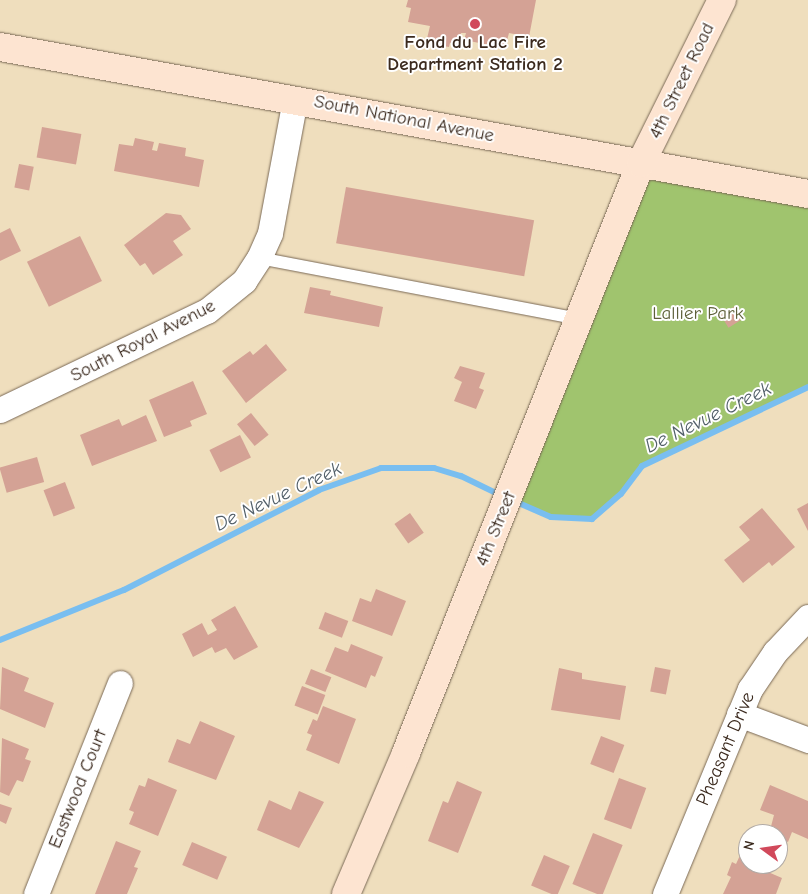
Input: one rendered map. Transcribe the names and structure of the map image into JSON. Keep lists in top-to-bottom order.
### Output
{
  "streets": {
    "street": [
      "4th Street Road",
      "South National Avenue",
      "South Royal Avenue",
      "4th Street",
      "Pheasant Drive",
      "Eastwood Court"
    ]
  },
  "crossings": [
    ["4th Street Road", "South National Avenue"],
    ["4th Street Road", "4th Street"],
    ["South National Avenue", "South Royal Avenue"],
    ["South National Avenue", "4th Street"]
  ],
  "water": ["De Nevue Creek"],
  "parks": ["Lallier Park"],
  "places": ["Fond du Lac Fire Department Station 2"],
  "north": "left"
}
